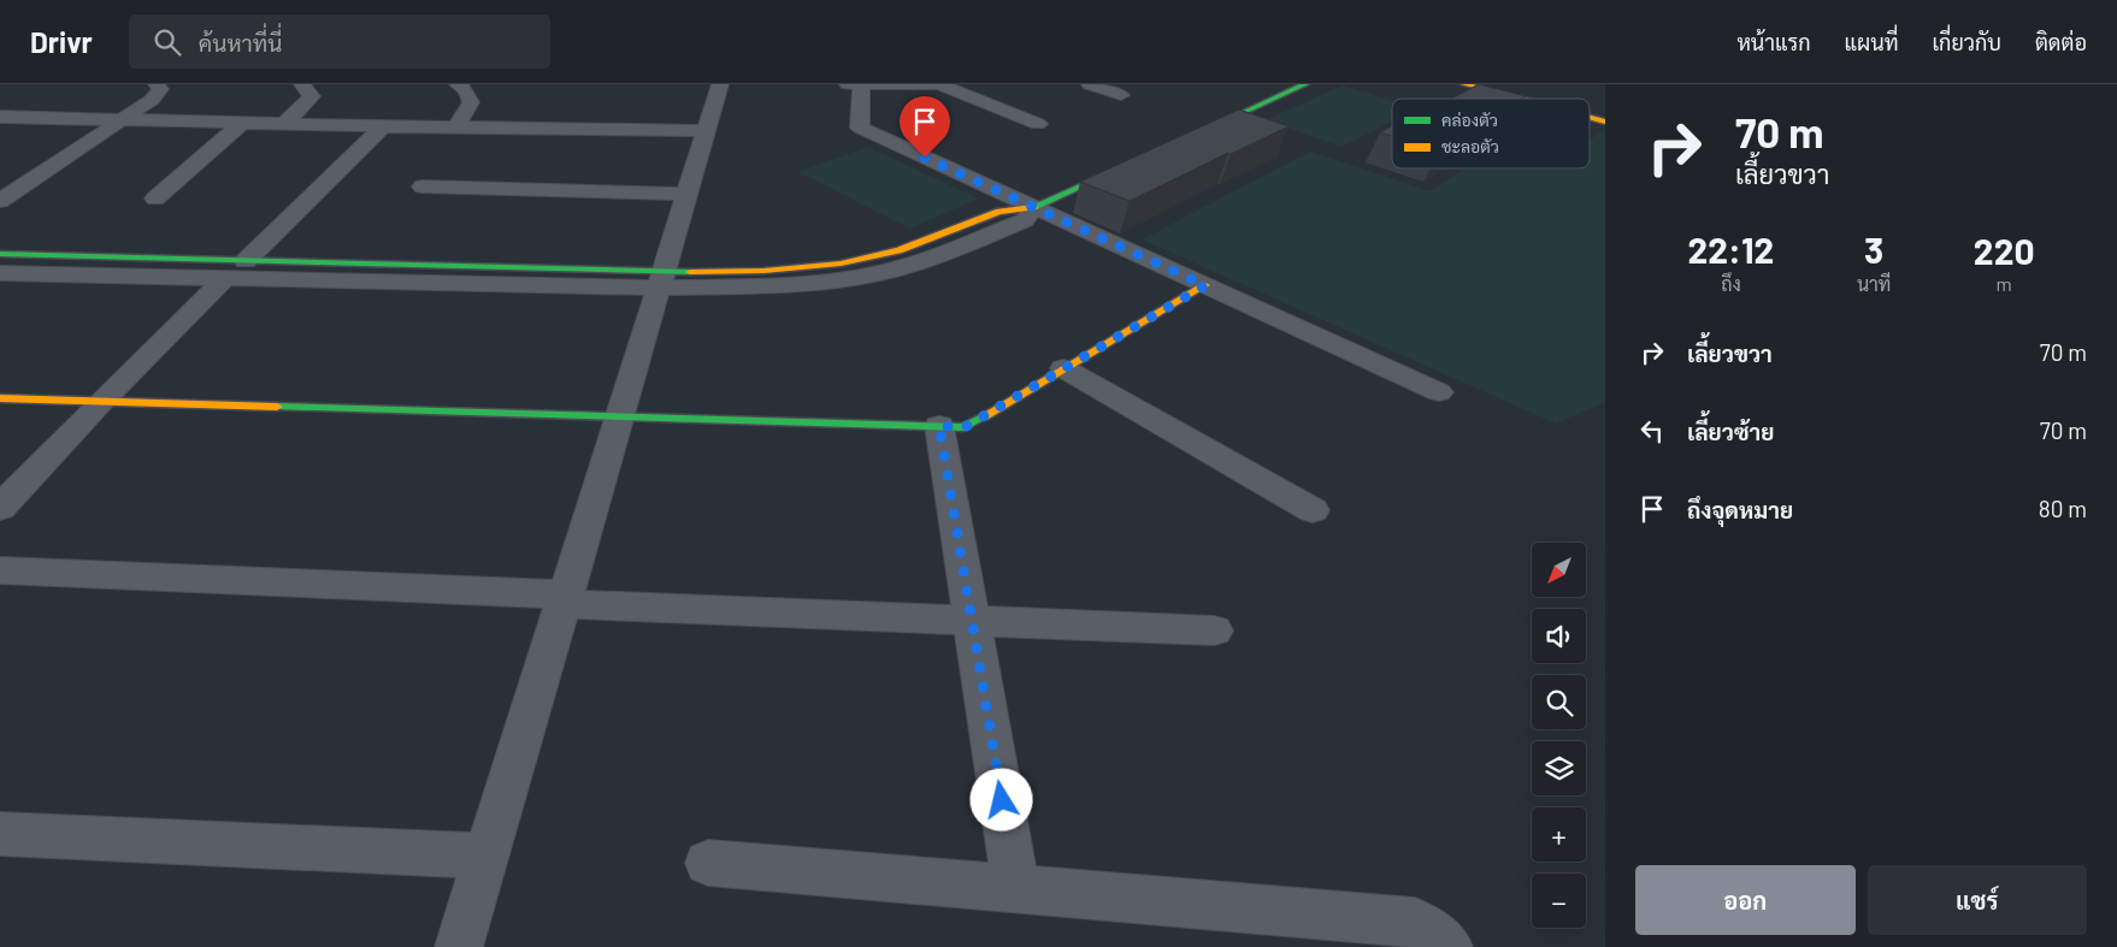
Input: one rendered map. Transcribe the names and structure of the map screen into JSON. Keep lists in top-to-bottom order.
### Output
{
  "legend": ["คล่องตัว", "ชะลอตัว"],
  "north": "bottom left",
  "page": {
    "header": "Drivr",
    "search": "ค้นหาที่นี่",
    "nav": [
      "หน้าแรก",
      "แผนที่",
      "เกี่ยวกับ",
      "ติดต่อ"
    ],
    "turn": ["70 m", "เลี้ยวขวา"],
    "eta": [
      "22:12",
      "ถึง",
      "3",
      "นาที",
      "220",
      "m"
    ],
    "list": [
      {
        "name": "เลี้ยวขวา",
        "value": "70 m"
      },
      {
        "name": "เลี้ยวซ้าย",
        "value": "70 m"
      },
      {
        "name": "ถึงจุดหมาย",
        "value": "80 m"
      }
    ],
    "map_buttons": ["+", "−"],
    "buttons": ["ออก", "แชร์"]
  }
}
